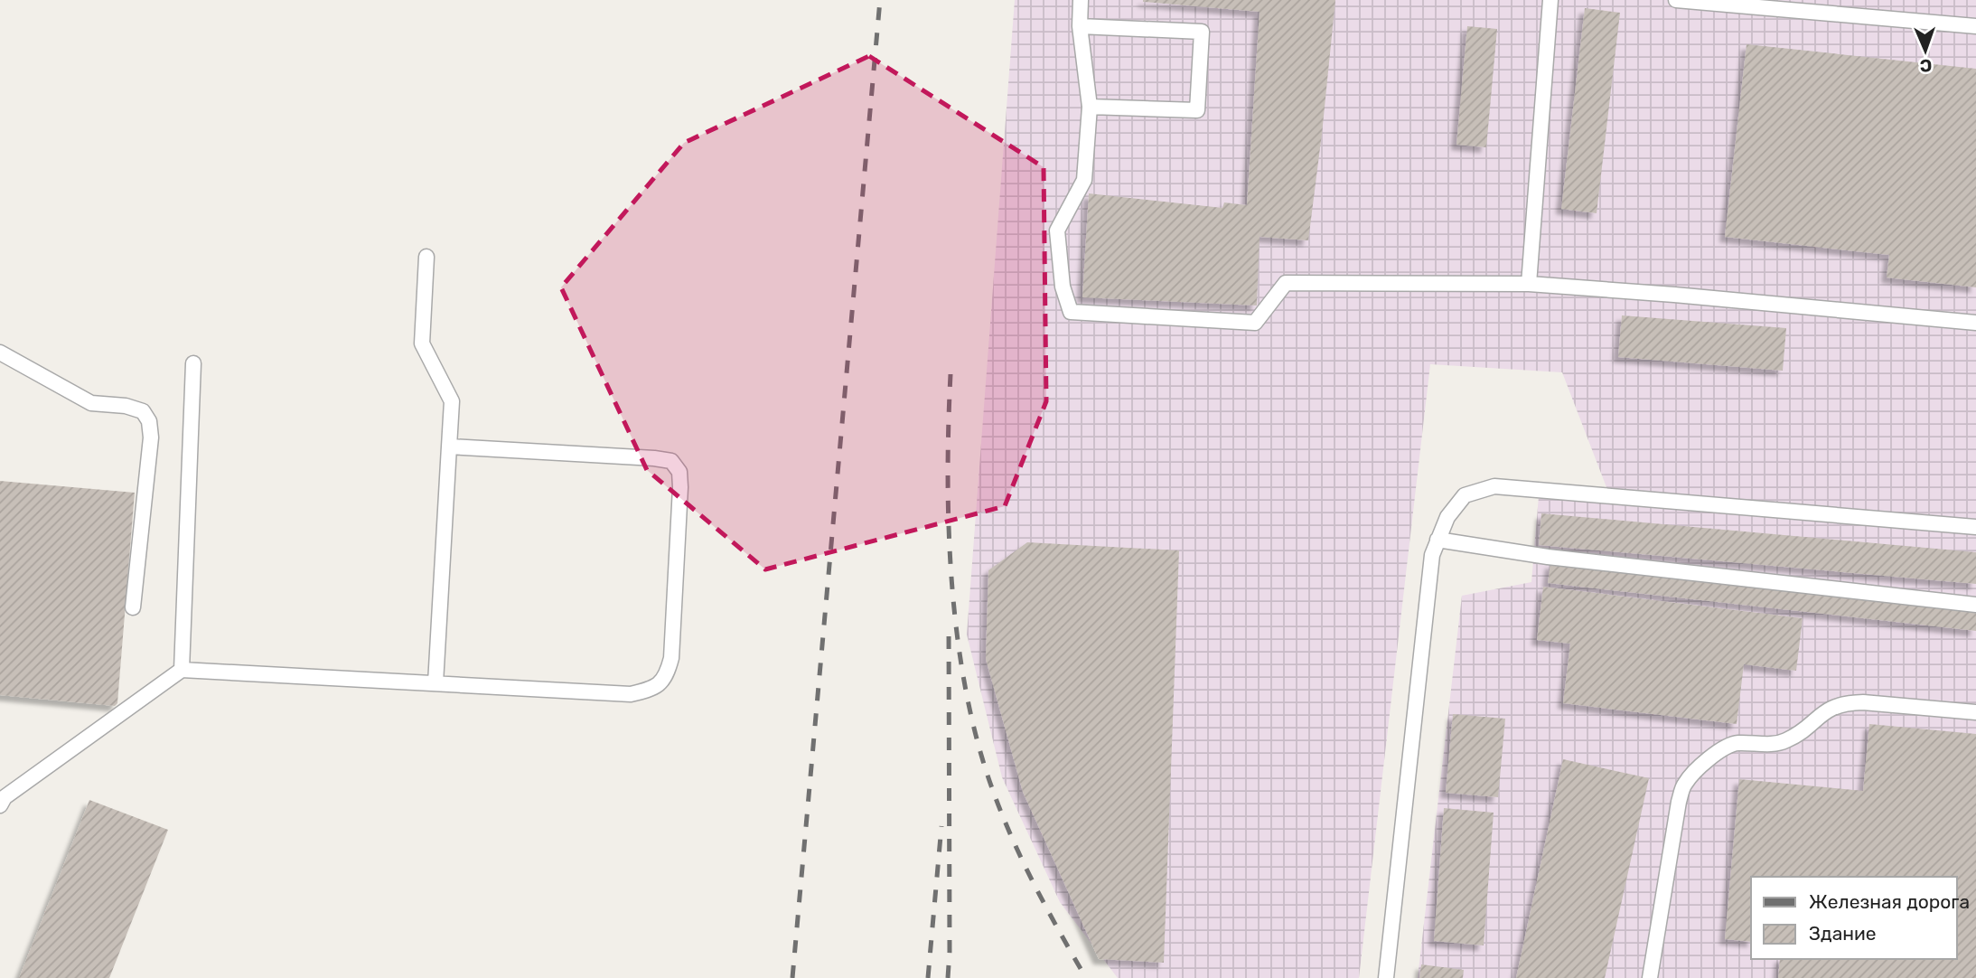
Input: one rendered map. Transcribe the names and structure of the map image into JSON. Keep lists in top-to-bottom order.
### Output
{
  "legend": ["Железная дорога", "Здание"],
  "north": "bottom"
}
